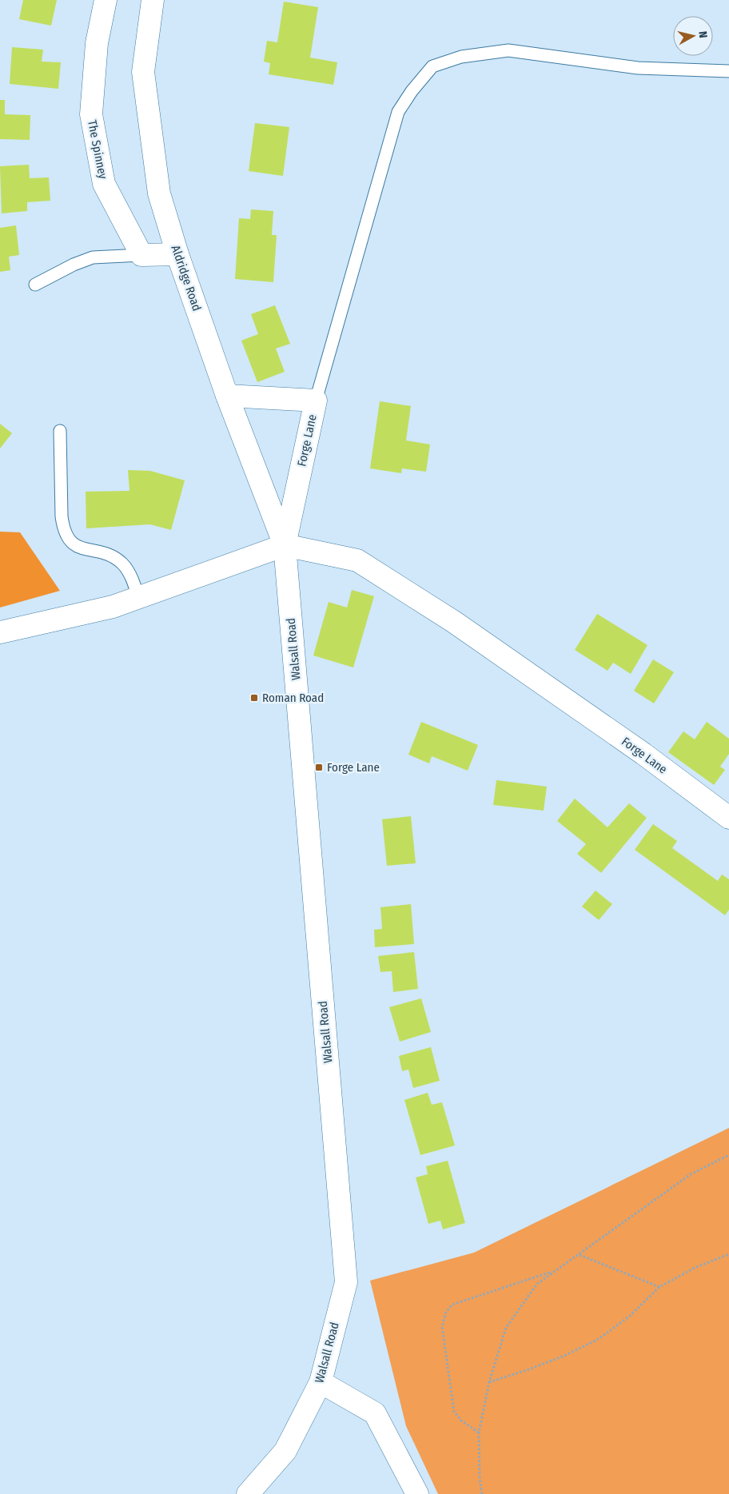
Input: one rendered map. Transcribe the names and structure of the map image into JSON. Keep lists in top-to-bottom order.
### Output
{
  "streets": {
    "main road": [
      "The Spinney",
      "Aldridge Road",
      "Forge Lane",
      "Walsall Road"
    ]
  },
  "crossings": [
    ["Aldridge Road", "Forge Lane"],
    ["Aldridge Road", "Walsall Road"],
    ["Forge Lane", "Walsall Road"]
  ],
  "places": {
    "transit": ["Roman Road", "Forge Lane"]
  },
  "north": "right"
}
